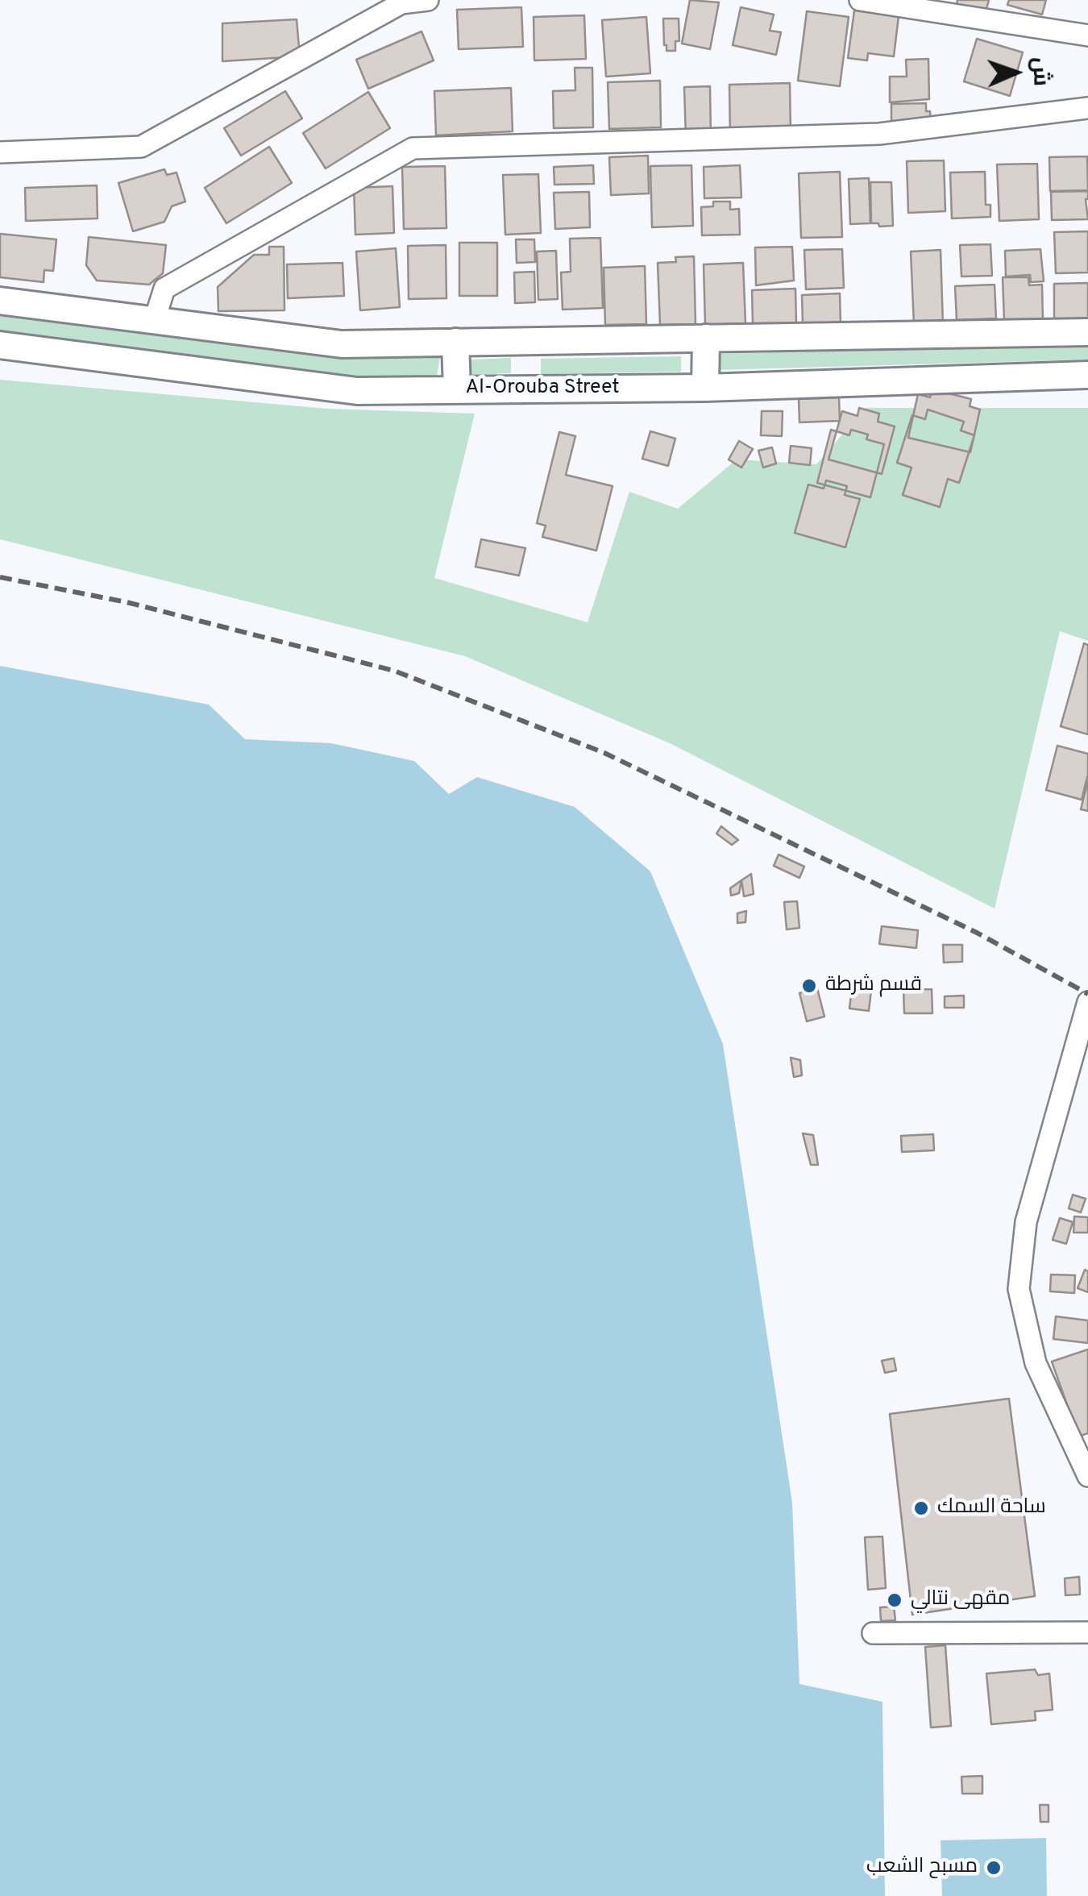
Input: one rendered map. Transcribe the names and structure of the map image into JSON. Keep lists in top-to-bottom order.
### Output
{
  "streets": {
    "main road": ["Al-Orouba Street"]
  },
  "places": [
    "قسم شرطة",
    "ساحة السمك",
    "مقهى نتالي",
    "مسبح الشعب"
  ],
  "north": "right"
}
